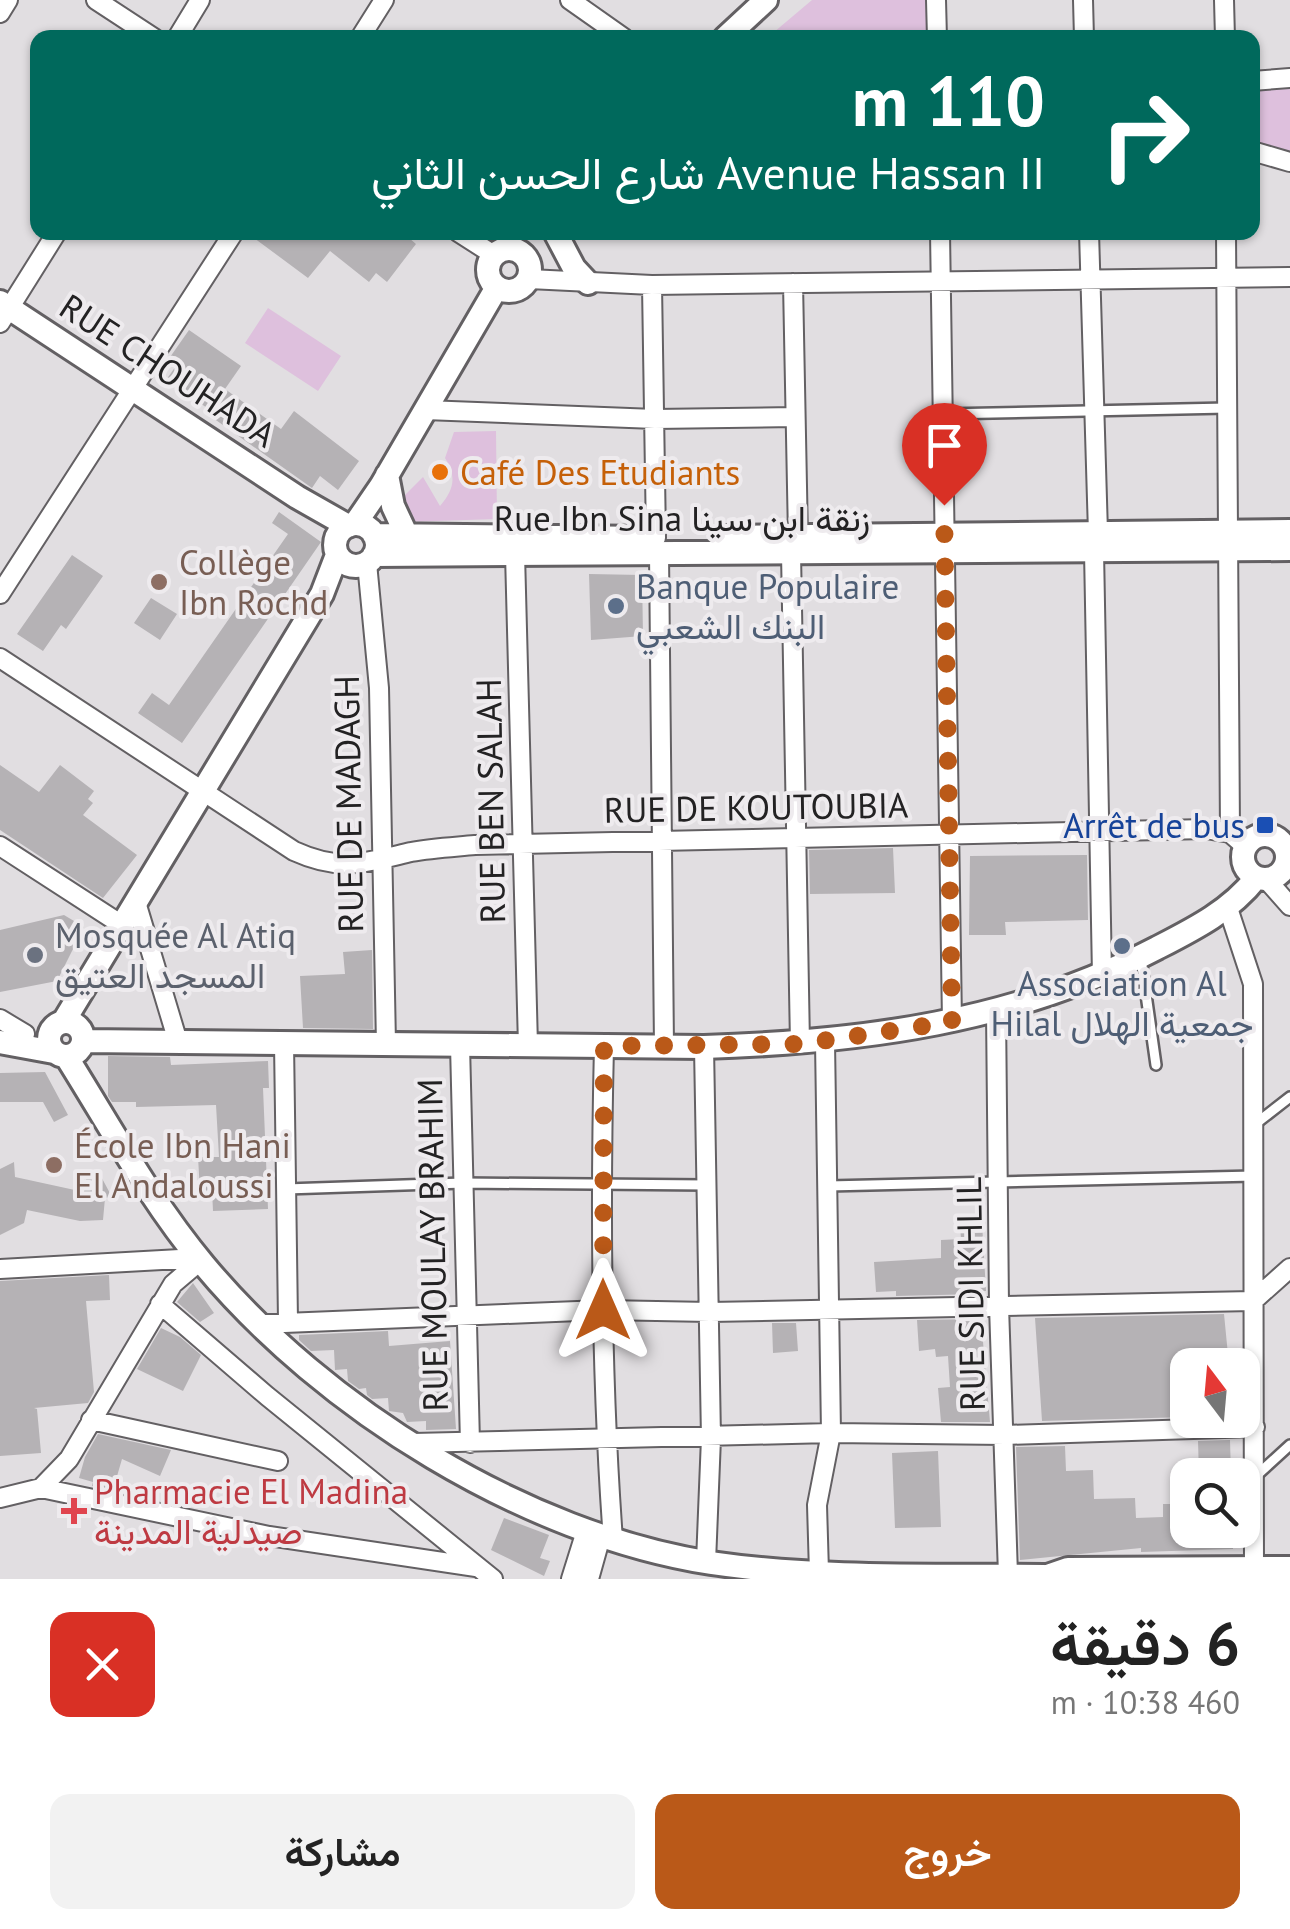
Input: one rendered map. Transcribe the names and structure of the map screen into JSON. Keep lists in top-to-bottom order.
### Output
{
  "streets": {
    "street": [
      "RUE CHOUHADA",
      "Rue Ibn Sina زنقة ابن سينا",
      "RUE BEN SALAH",
      "RUE DE MADAGH",
      "RUE DE KOUTOUBIA",
      "RUE MOULAY BRAHIM",
      "RUE SIDI KHLIL"
    ]
  },
  "crossings": [
    ["RUE CHOUHADA", "Rue Ibn Sina زنقة ابن سينا"],
    ["RUE CHOUHADA", "RUE DE MADAGH"],
    ["Rue Ibn Sina زنقة ابن سينا", "RUE BEN SALAH"],
    ["Rue Ibn Sina زنقة ابن سينا", "RUE DE MADAGH"],
    ["RUE BEN SALAH", "RUE DE KOUTOUBIA"],
    ["RUE DE MADAGH", "RUE DE KOUTOUBIA"]
  ],
  "places": {
    "other": [
      "Café Des Etudiants",
      "Collège Ibn Rochd",
      "Banque Populaire البنك الشعبي",
      "Association Al Hilal جمعية الهلال",
      "Mosquée Al Atiq المسجد العتيق",
      "École Ibn Hani El Andaloussi"
    ],
    "transit": ["Arrêt de bus"],
    "health": ["Pharmacie El Madina صيدلية المدينة"]
  },
  "north": "top",
  "page": {
    "turn": ["110 m", "Avenue Hassan II شارع الحسن الثاني"],
    "heading": ["6 دقيقة", "460 m · 10:38"],
    "buttons": ["خروج", "مشاركة"]
  }
}
